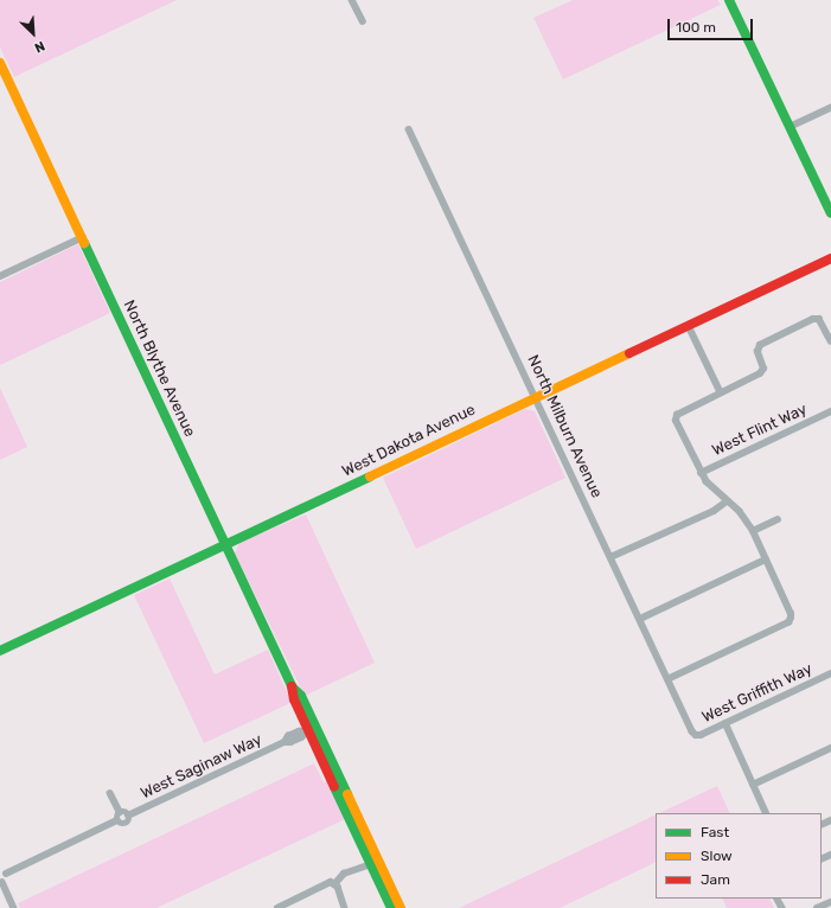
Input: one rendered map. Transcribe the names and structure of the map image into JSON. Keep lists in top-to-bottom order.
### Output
{
  "streets": {
    "street": [
      "North Blythe Avenue",
      "North Milburn Avenue",
      "West Flint Way",
      "West Dakota Avenue",
      "West Griffith Way",
      "West Saginaw Way"
    ]
  },
  "crossings": [
    ["North Blythe Avenue", "West Dakota Avenue"],
    ["North Blythe Avenue", "West Saginaw Way"],
    ["North Milburn Avenue", "West Dakota Avenue"],
    ["North Milburn Avenue", "West Griffith Way"]
  ],
  "legend": ["Fast", "Slow", "Jam"],
  "scale_bar": "100 m",
  "north": "bottom right"
}
